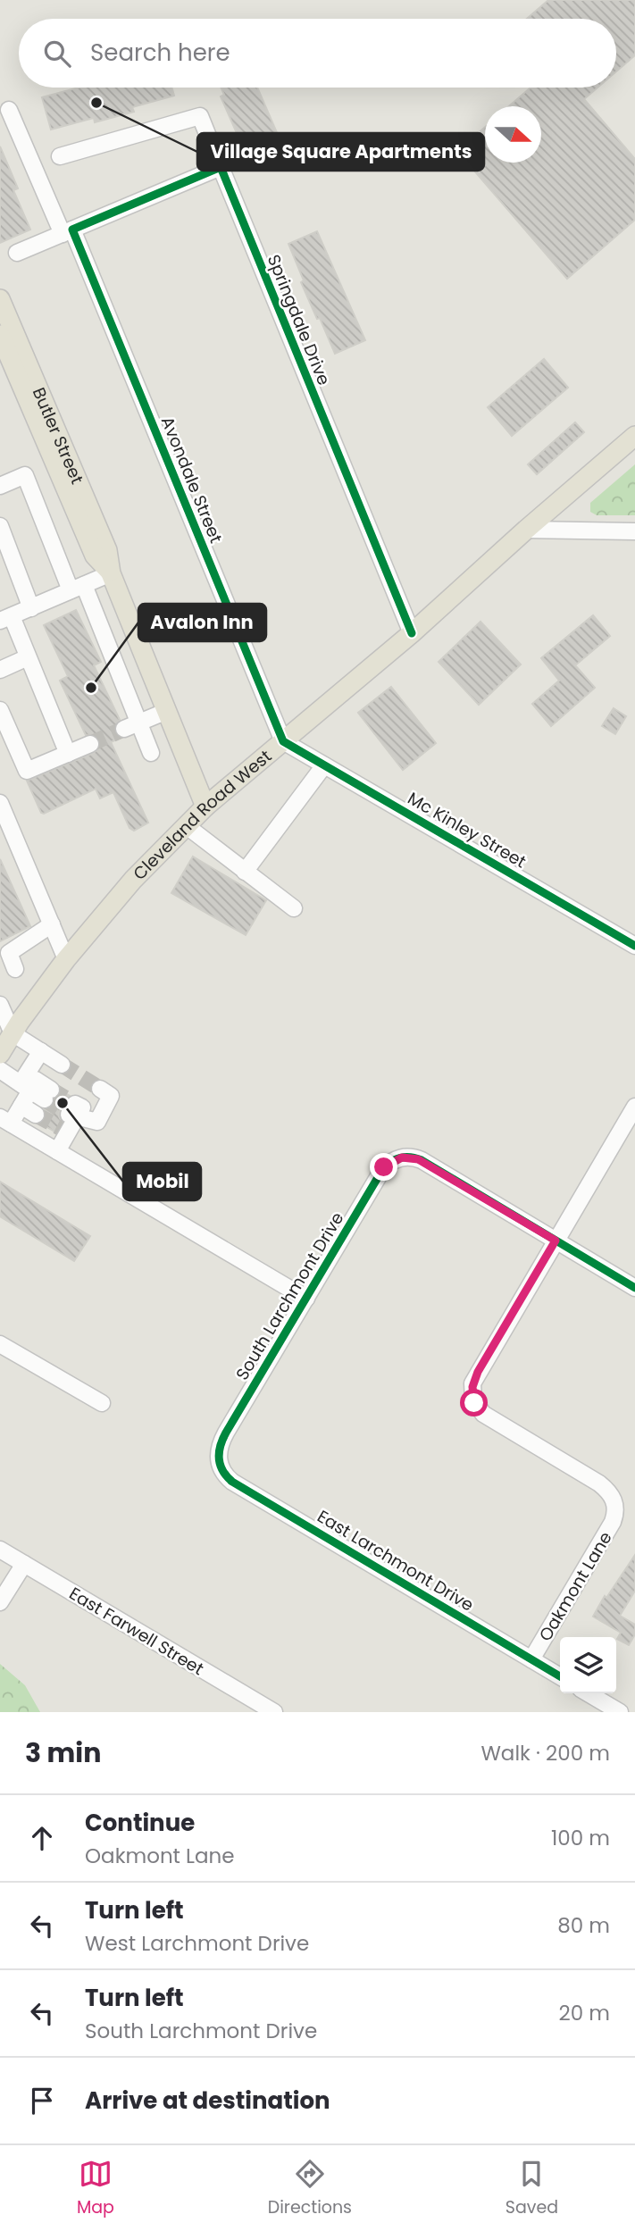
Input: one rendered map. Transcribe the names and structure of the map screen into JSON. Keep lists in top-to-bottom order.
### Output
{
  "streets": {
    "main road": ["Butler Street", "Cleveland Road West"],
    "street": [
      "Springdale Drive",
      "Avondale Street",
      "Mc Kinley Street",
      "South Larchmont Drive",
      "East Larchmont Drive",
      "Oakmont Lane",
      "East Farwell Street"
    ]
  },
  "crossings": [
    ["Springdale Drive", "Cleveland Road West"],
    ["Butler Street", "Cleveland Road West"],
    ["Avondale Street", "Cleveland Road West"],
    ["Avondale Street", "Mc Kinley Street"],
    ["Cleveland Road West", "Mc Kinley Street"],
    ["South Larchmont Drive", "East Larchmont Drive"],
    ["South Larchmont Drive", "Oakmont Lane"],
    ["East Larchmont Drive", "Oakmont Lane"]
  ],
  "places": ["Village Square Apartments", "Avalon Inn", "Mobil"],
  "north": "right",
  "page": {
    "search": "Search here",
    "heading": ["3 min", "Walk · 200 m"],
    "list": [
      ["Continue", "Oakmont Lane", "100 m"],
      ["Turn left", "West Larchmont Drive", "80 m"],
      ["Turn left", "South Larchmont Drive", "20 m"],
      "Arrive at destination"
    ],
    "nav": ["Map", "Directions", "Saved"]
  }
}
